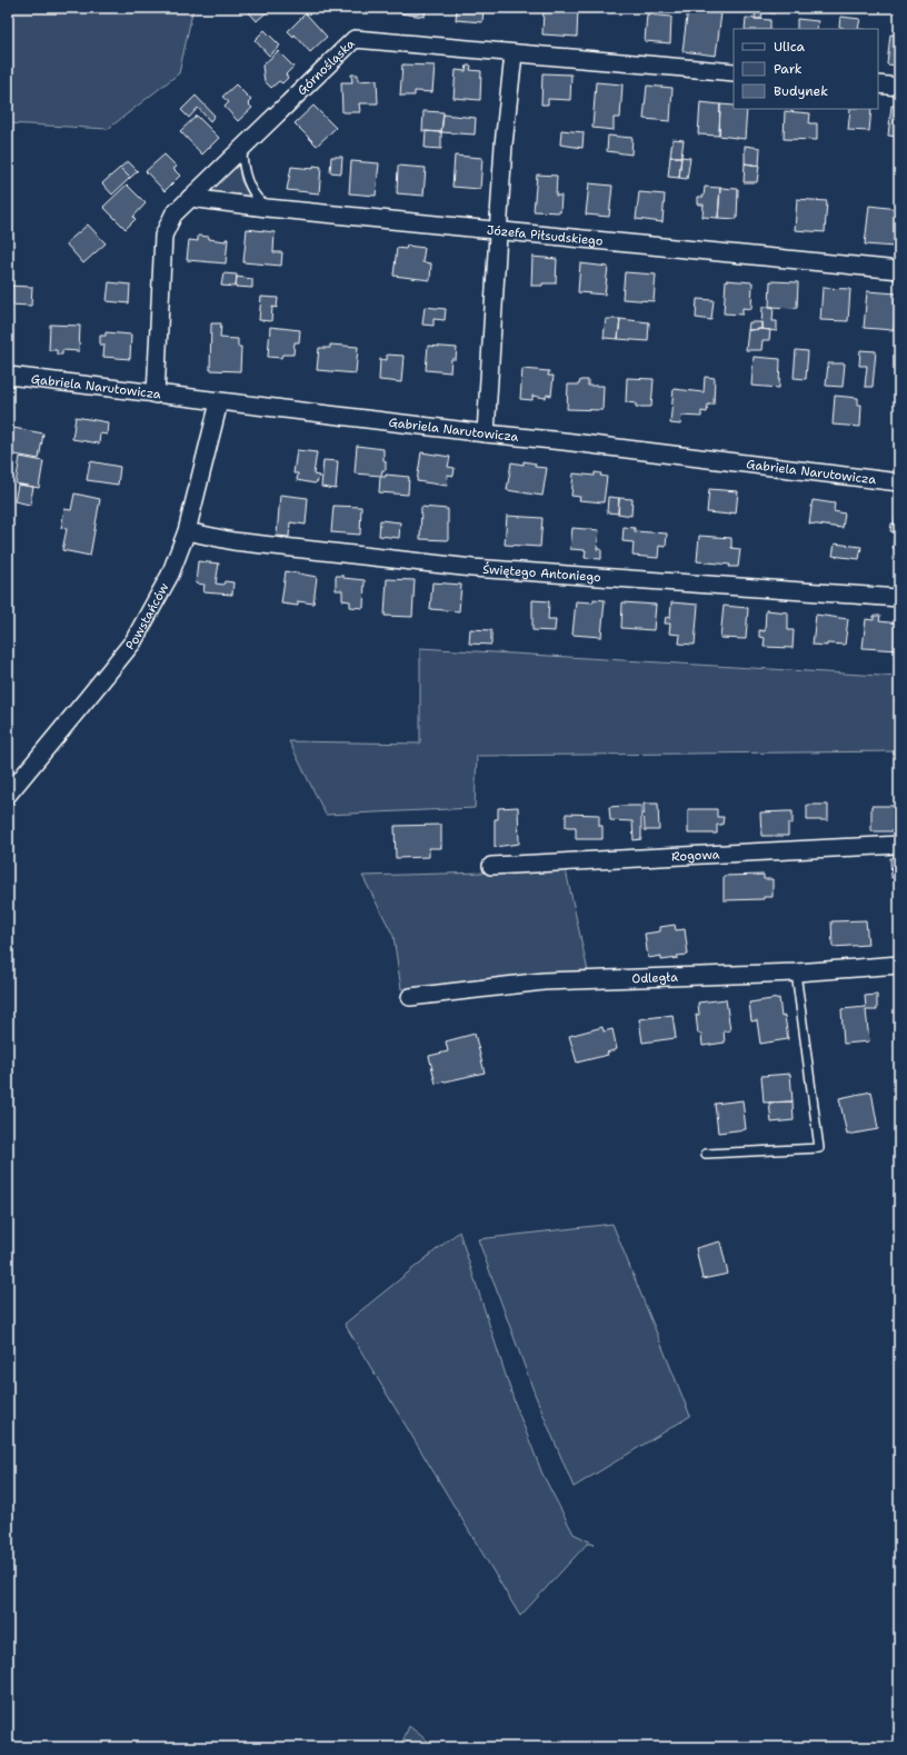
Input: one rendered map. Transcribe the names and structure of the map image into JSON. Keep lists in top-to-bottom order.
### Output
{
  "streets": {
    "street": [
      "Górnośląska",
      "Józefa Piłsudskiego",
      "Gabriela Narutowicza",
      "Świętego Antoniego",
      "Powstańców",
      "Rogowa",
      "Odległa"
    ]
  },
  "crossings": [
    ["Górnośląska", "Józefa Piłsudskiego"],
    ["Górnośląska", "Gabriela Narutowicza"],
    ["Gabriela Narutowicza", "Powstańców"],
    ["Świętego Antoniego", "Powstańców"]
  ],
  "legend": ["Ulica", "Park", "Budynek"]
}
